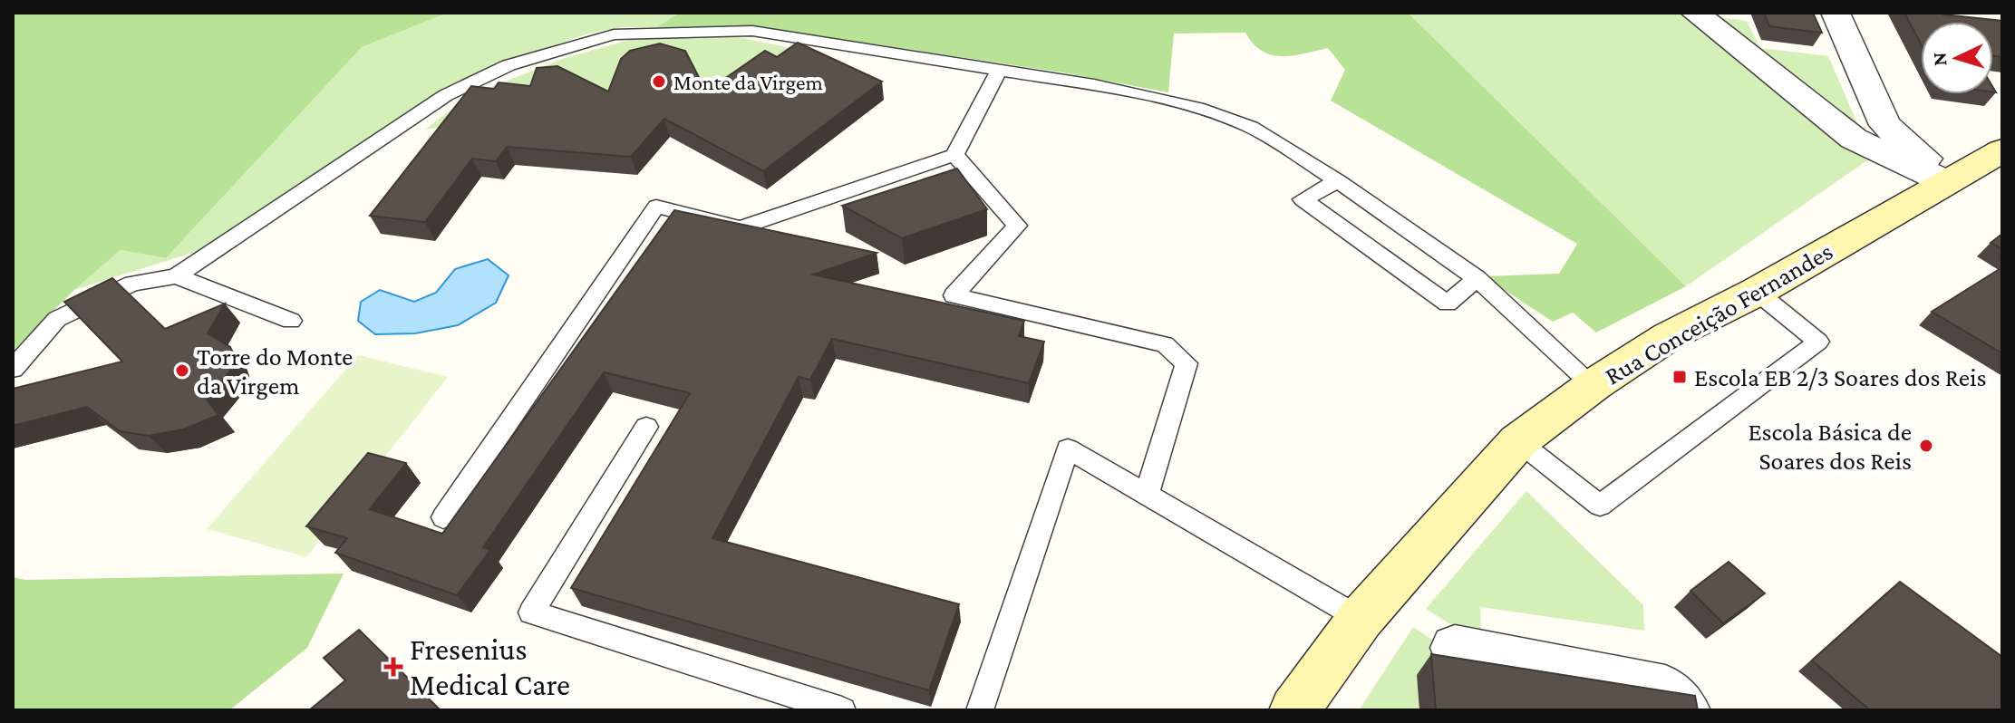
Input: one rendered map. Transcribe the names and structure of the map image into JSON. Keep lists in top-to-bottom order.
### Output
{
  "streets": {
    "main road": ["Rua Conceição Fernandes"]
  },
  "places": {
    "other": ["Monte da Virgem", "Torre do Monte da Virgem", "Escola Básica de Soares dos Reis"],
    "transit": ["Escola EB 2/3 Soares dos Reis"],
    "health": ["Fresenius Medical Care"]
  },
  "north": "left"
}
